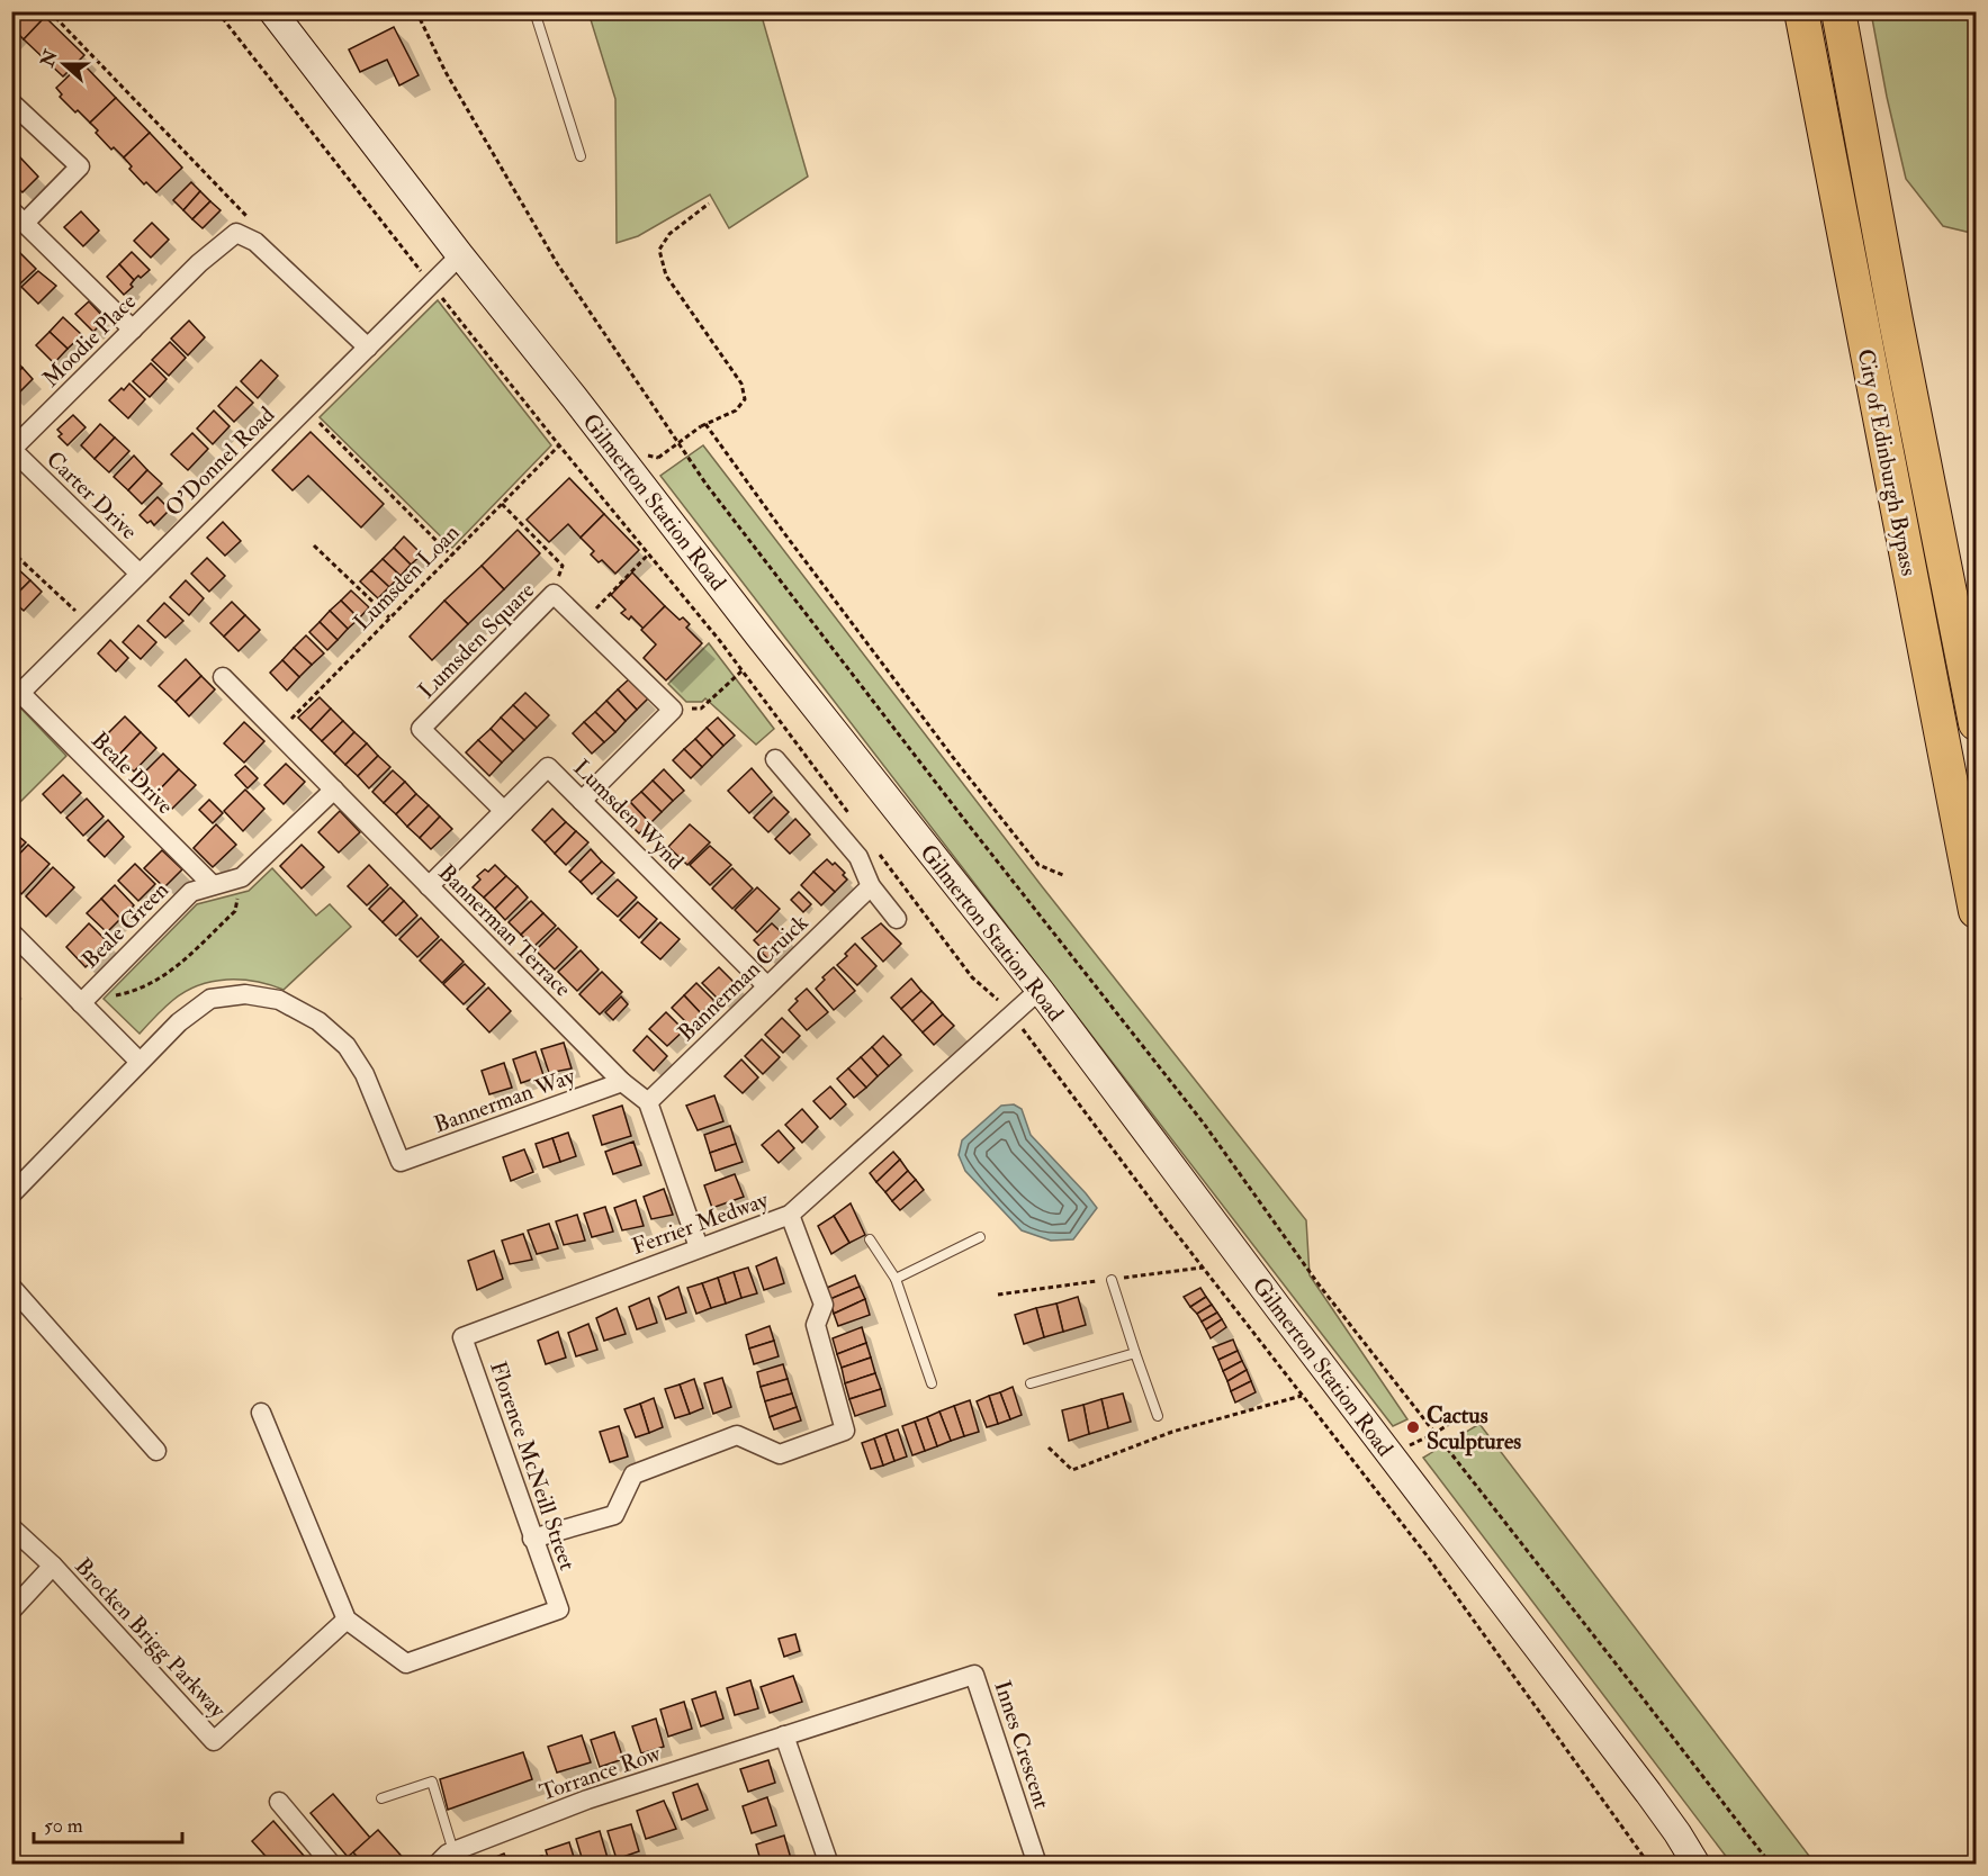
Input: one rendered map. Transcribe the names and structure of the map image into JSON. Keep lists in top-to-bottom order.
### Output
{
  "streets": {
    "highway": ["City of Edinburgh Bypass"],
    "street": [
      "Moodie Place",
      "O'Donnel Road",
      "Carter Drive",
      "Gilmerton Station Road",
      "Lumsden Square",
      "Beale Drive",
      "Lumsden Wynd",
      "Beale Green",
      "Bannerman Terrace",
      "Bannerman Cruick",
      "Bannerman Way",
      "Ferrier Medway",
      "Florence McNeill Street",
      "Brocken Brigg Parkway",
      "Innes Crescent",
      "Torrance Row"
    ],
    "path": ["Lumsden Loan"]
  },
  "crossings": [
    ["Moodie Place", "Carter Drive"],
    ["O'Donnel Road", "Carter Drive"],
    ["O'Donnel Road", "Gilmerton Station Road"],
    ["O'Donnel Road", "Beale Drive"],
    ["Gilmerton Station Road", "Ferrier Medway"],
    ["Lumsden Loan", "Bannerman Terrace"],
    ["Lumsden Square", "Lumsden Wynd"],
    ["Beale Drive", "Beale Green"],
    ["Lumsden Wynd", "Bannerman Terrace"],
    ["Lumsden Wynd", "Bannerman Cruick"],
    ["Beale Green", "Bannerman Terrace"],
    ["Bannerman Terrace", "Bannerman Cruick"],
    ["Bannerman Terrace", "Bannerman Way"],
    ["Ferrier Medway", "Florence McNeill Street"],
    ["Florence McNeill Street", "Brocken Brigg Parkway"],
    ["Innes Crescent", "Torrance Row"]
  ],
  "places": ["Cactus Sculptures"],
  "scale_bar": "50 m",
  "north": "left"
}
